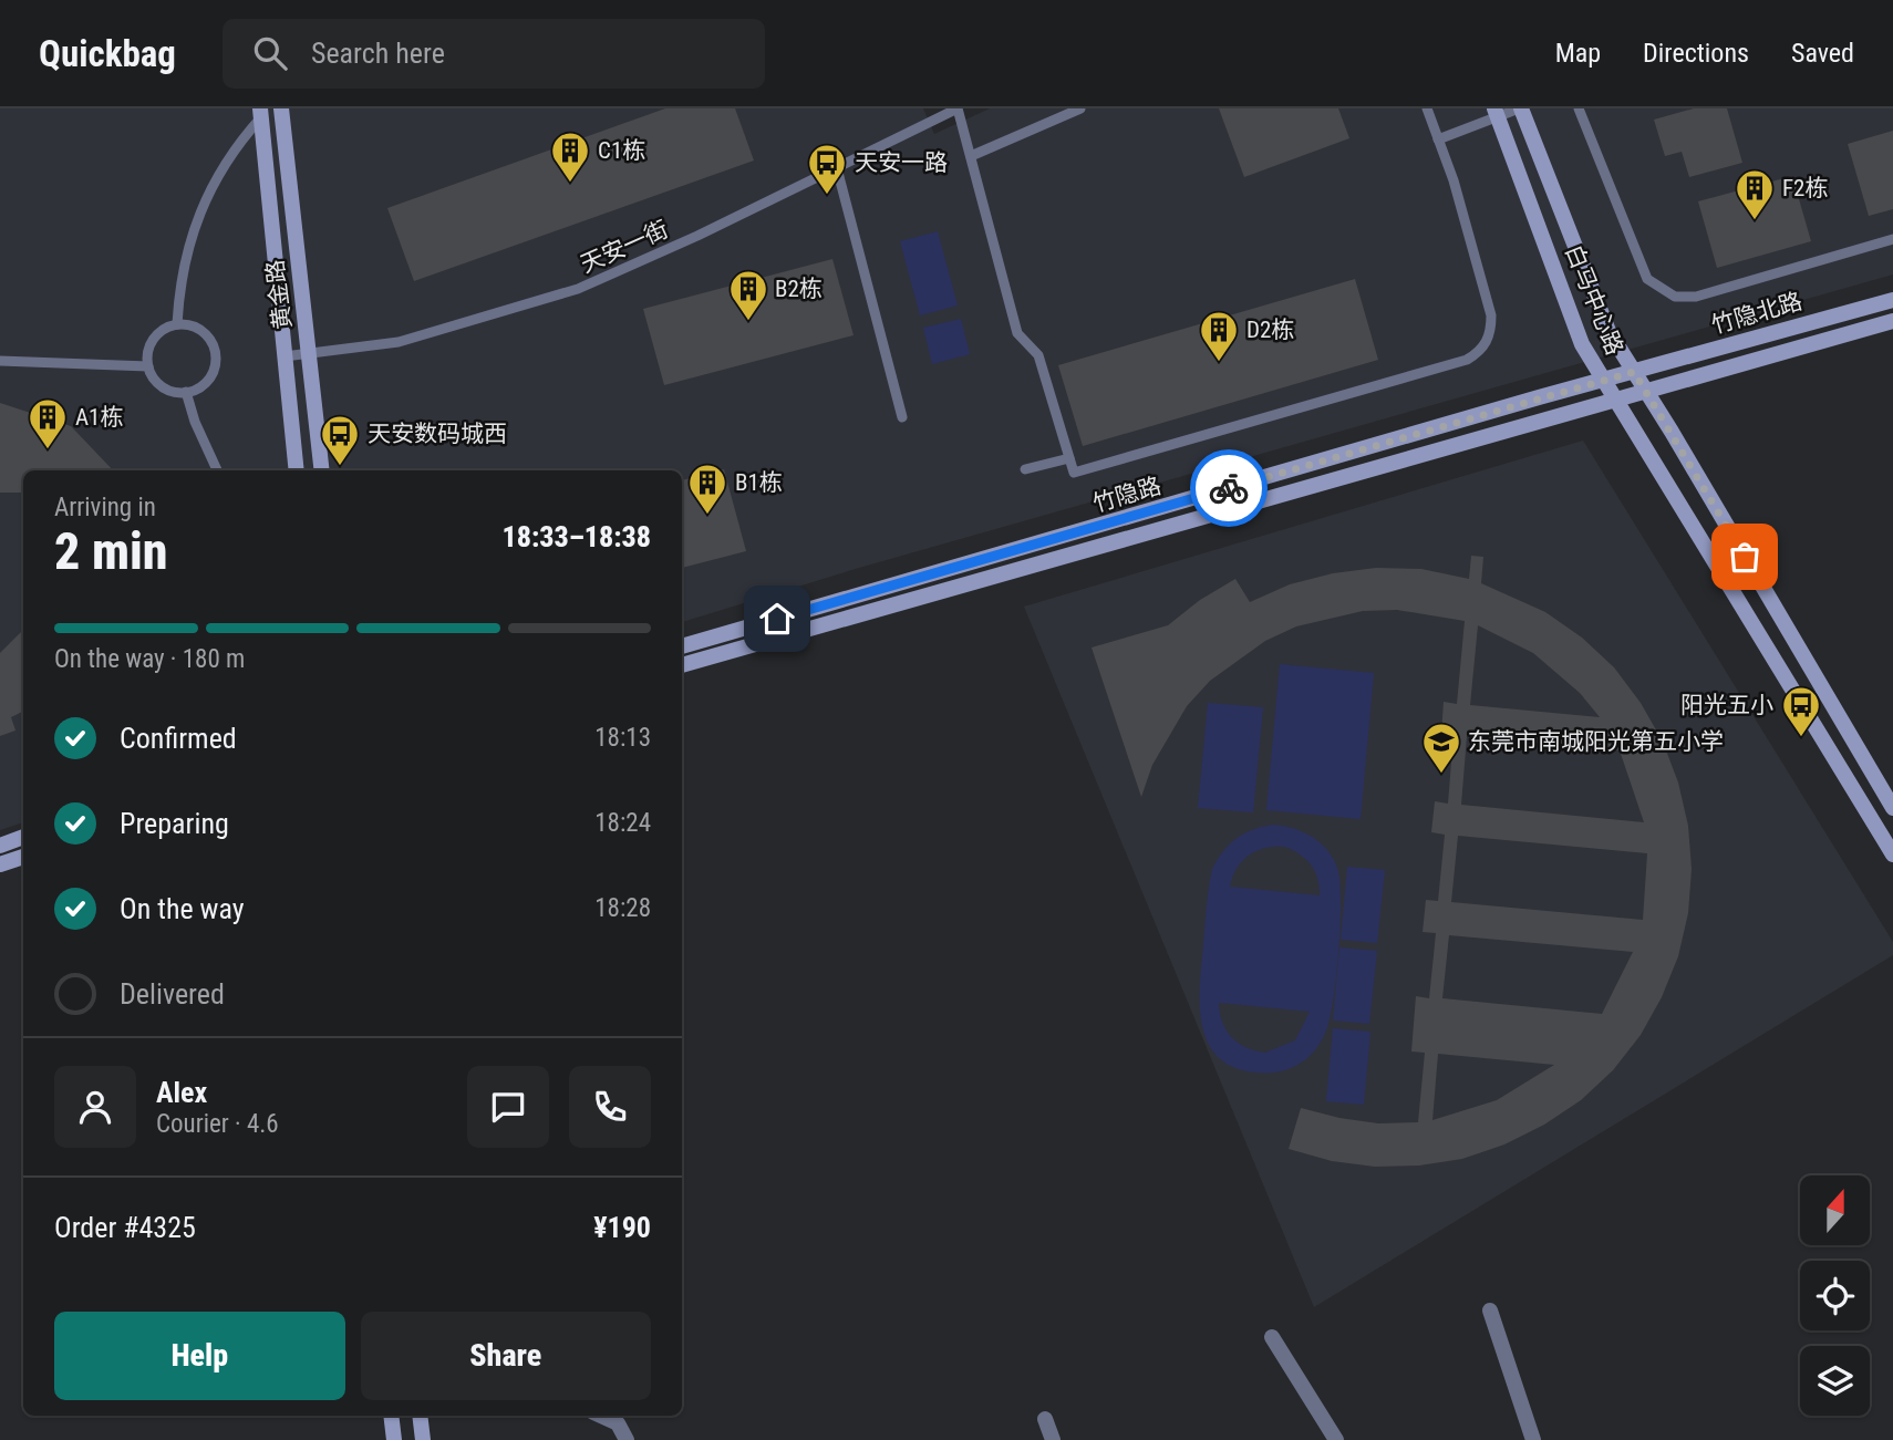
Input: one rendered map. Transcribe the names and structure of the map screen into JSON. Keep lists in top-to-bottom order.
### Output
{
  "streets": {
    "street": [
      "黄金路",
      "白马中心路",
      "竹隐北路",
      "竹隐路"
    ],
    "lane": ["天安一街"]
  },
  "crossings": [
    ["天安一街", "黄金路"],
    ["白马中心路", "竹隐北路"],
    ["白马中心路", "竹隐路"],
    ["竹隐北路", "竹隐路"]
  ],
  "places": {
    "building": [
      "C1栋",
      "F2栋",
      "B2栋",
      "D2栋",
      "A1栋",
      "B1栋"
    ],
    "bus stop": ["天安一路", "天安数码城西", "阳光五小"],
    "school or university": ["东莞市南城阳光第五小学"]
  },
  "north": "top",
  "page": {
    "header": "Quickbag",
    "search": "Search here",
    "nav": ["Map", "Directions", "Saved"],
    "heading": ["2 min", "Arriving in", "18:33–18:38"],
    "panel": [
      "Alex",
      "Courier · 4.6",
      "Order #4325",
      "¥190"
    ],
    "bar": "On the way · 180 m",
    "list": [
      ["Confirmed", "18:13"],
      ["Preparing", "18:24"],
      ["On the way", "18:28"],
      "Delivered"
    ],
    "buttons": ["Help", "Share"]
  }
}
